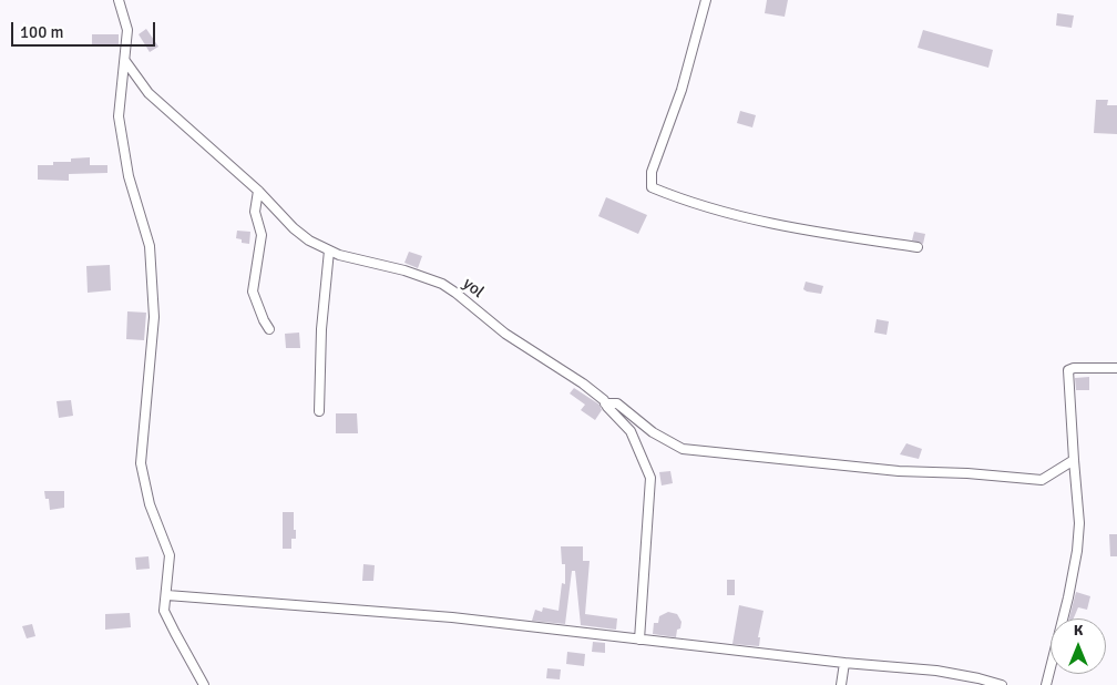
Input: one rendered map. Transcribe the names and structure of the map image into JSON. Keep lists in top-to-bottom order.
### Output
{
  "streets": {
    "street": ["yol"]
  },
  "scale_bar": "100 m",
  "north": "top"
}
